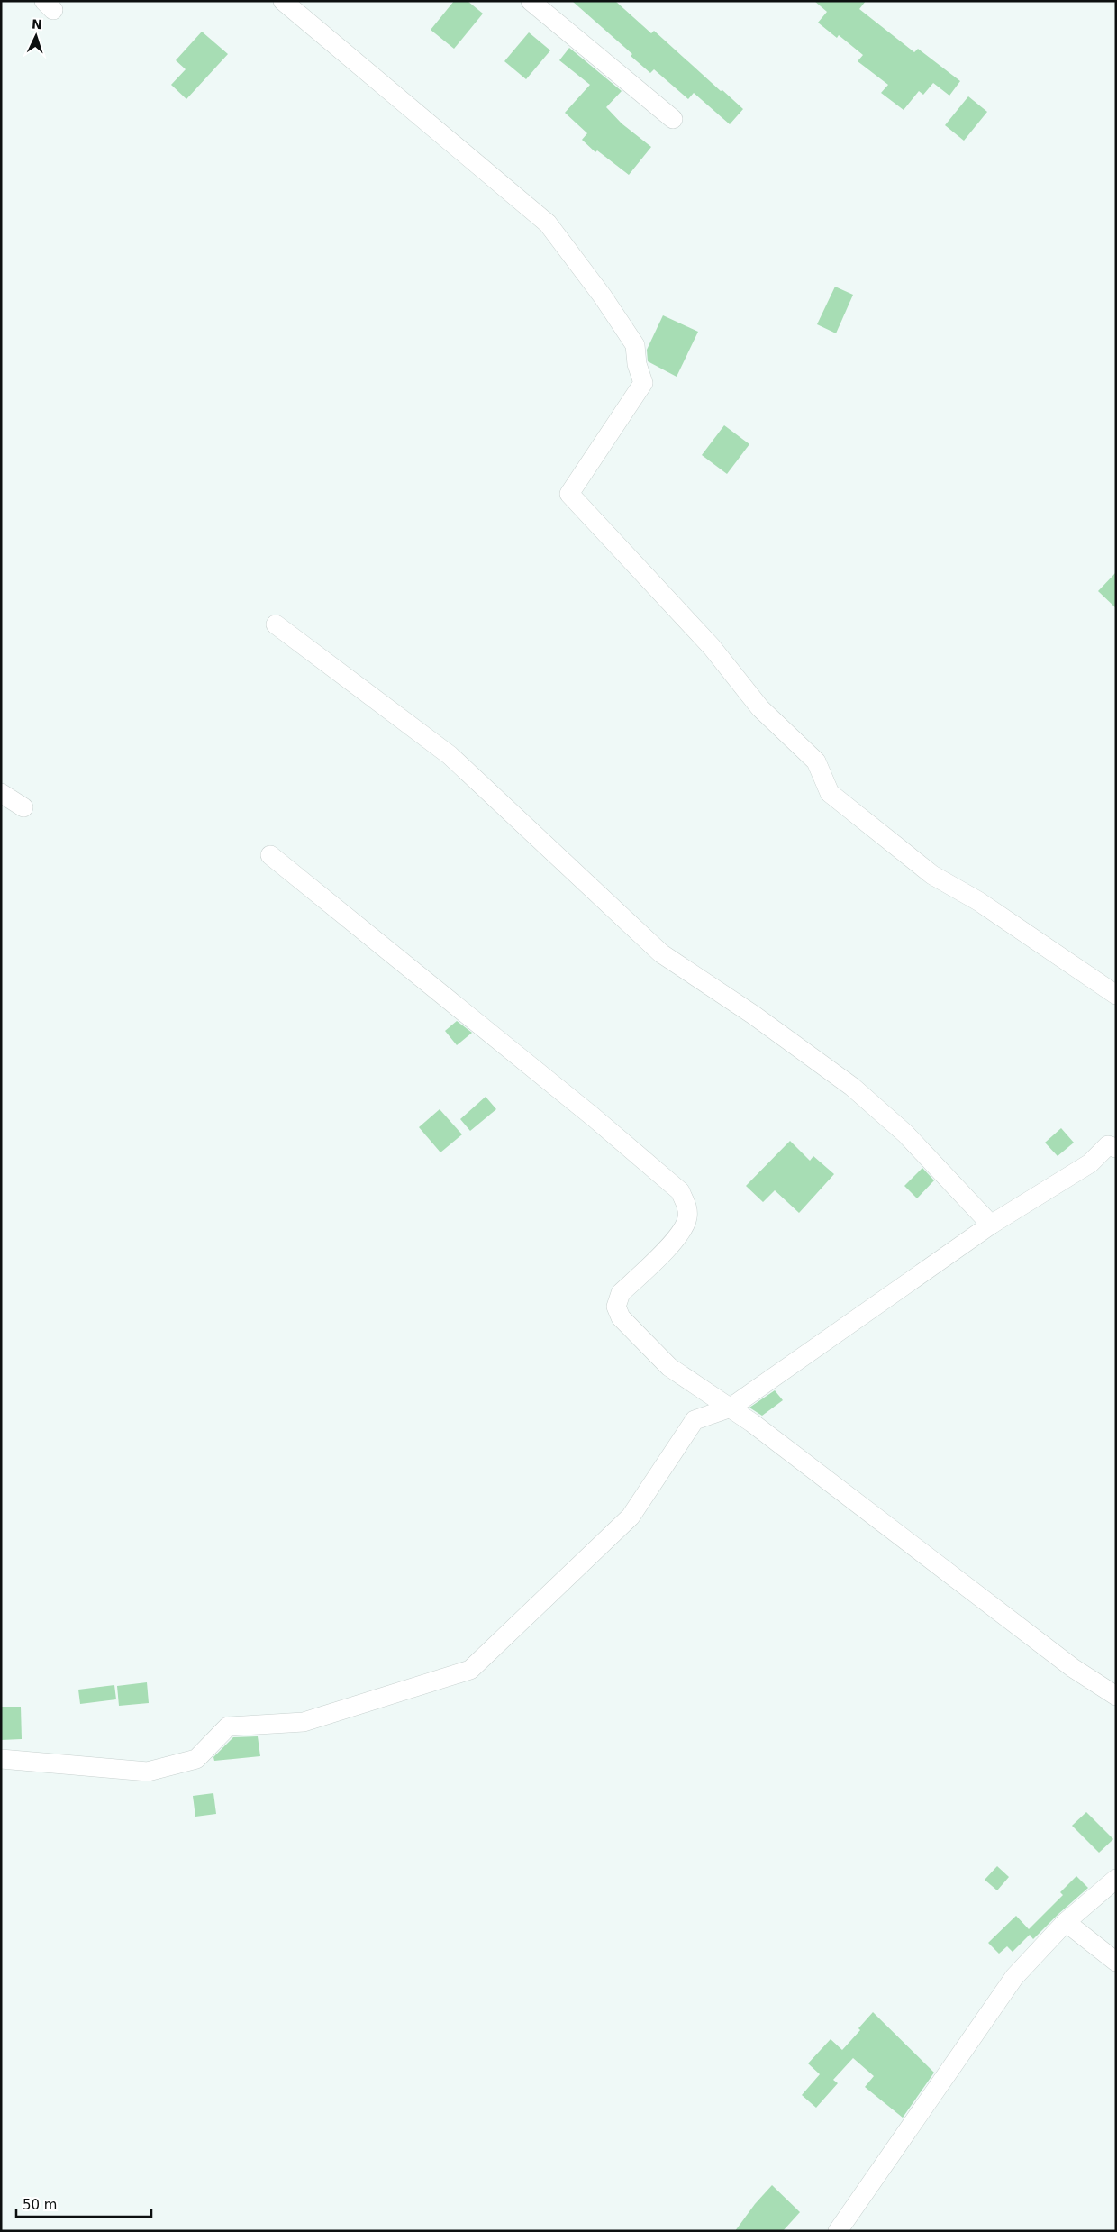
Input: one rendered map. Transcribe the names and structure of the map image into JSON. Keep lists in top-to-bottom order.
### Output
{
  "scale_bar": "50 m",
  "north": "top"
}
